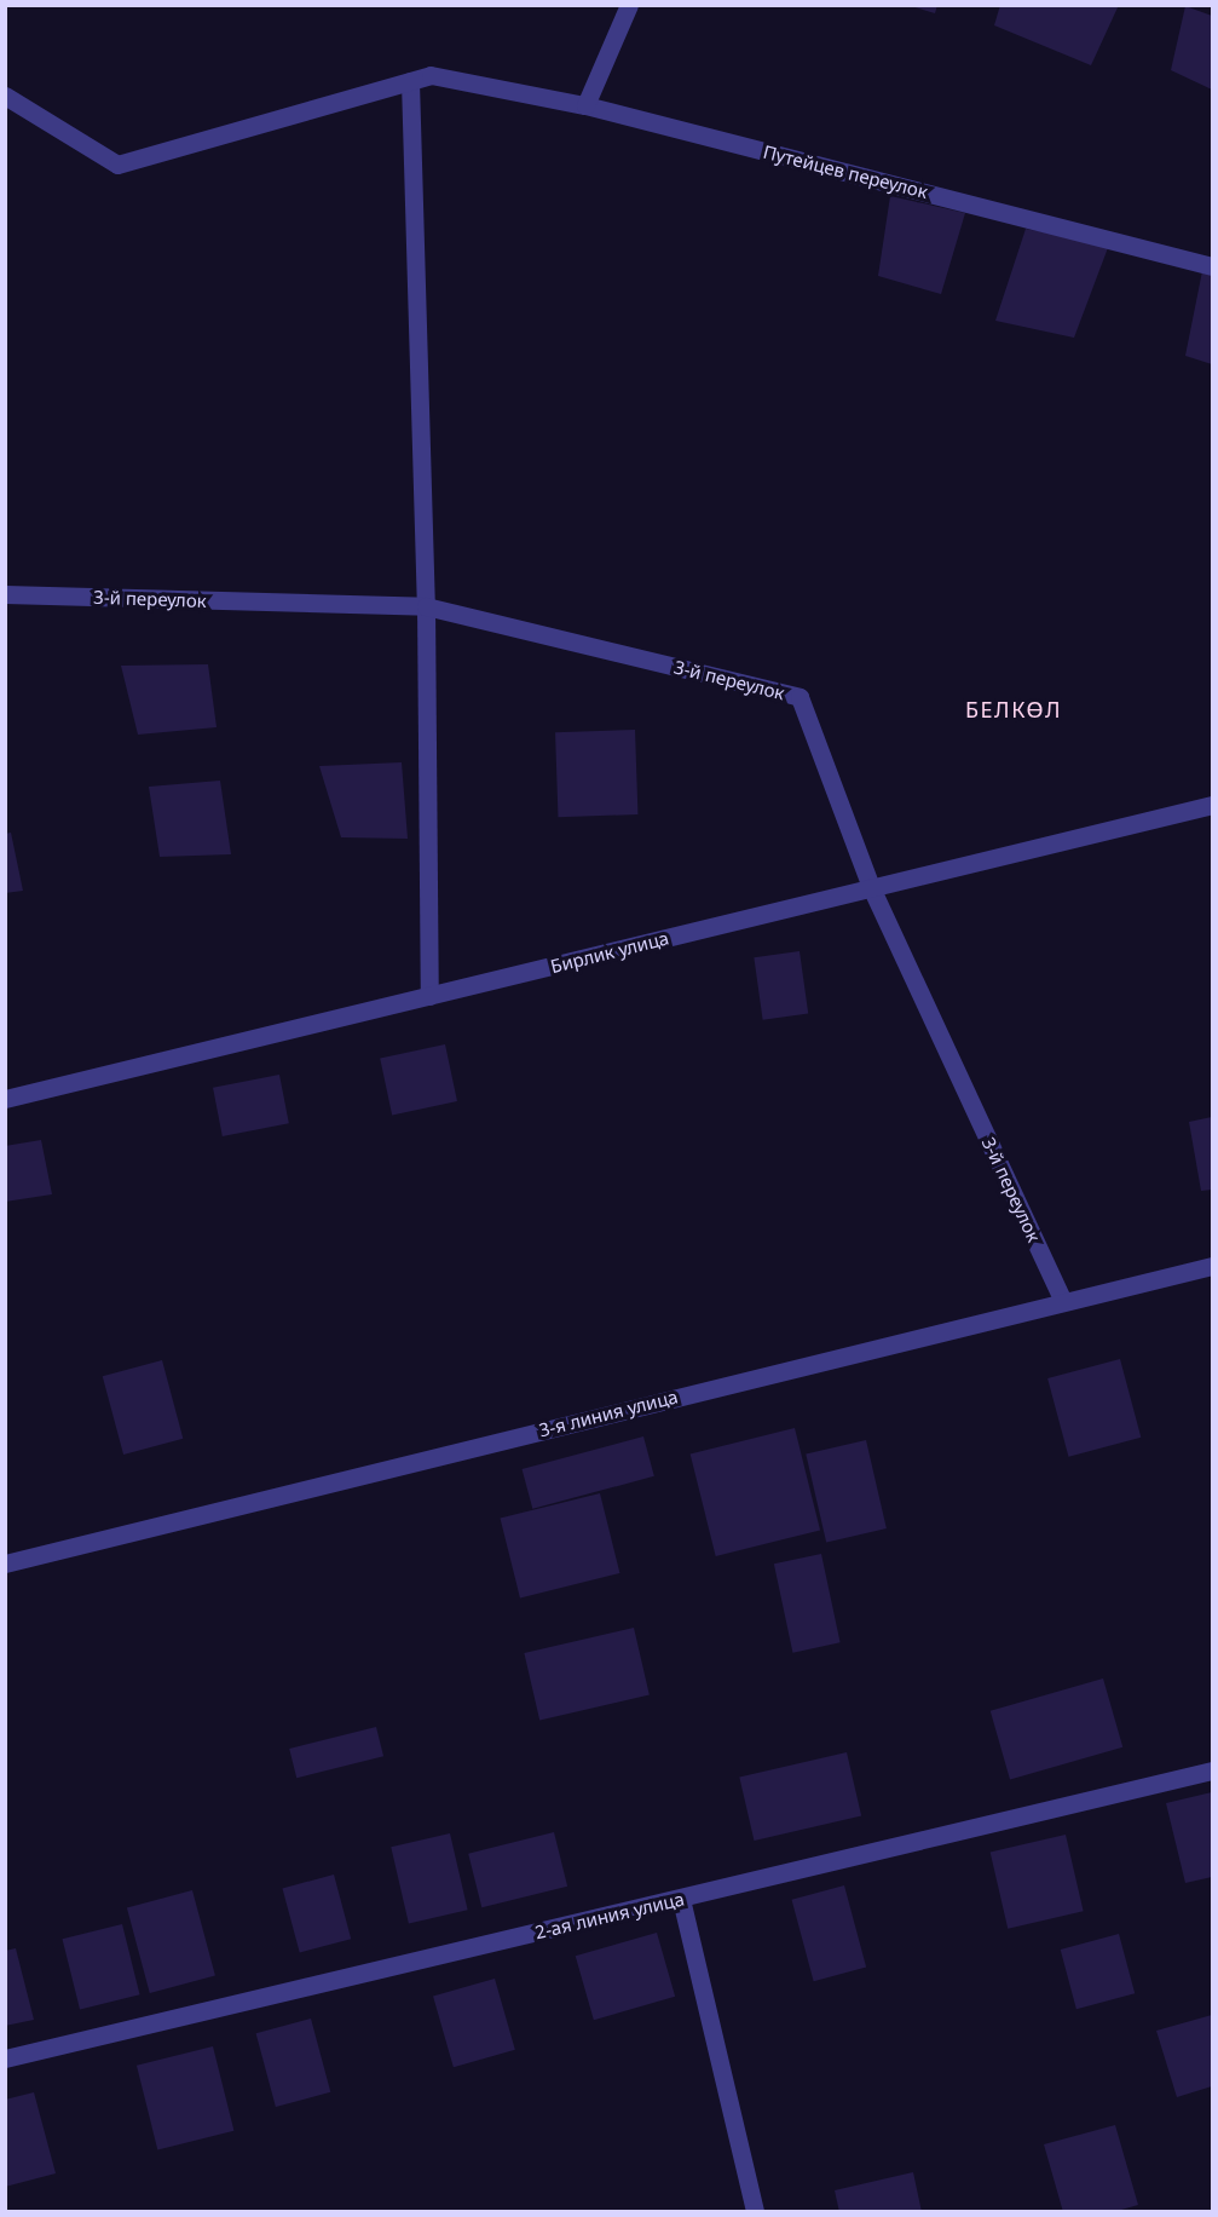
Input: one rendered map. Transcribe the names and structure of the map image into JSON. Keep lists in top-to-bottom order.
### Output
{
  "streets": {
    "street": [
      "Путейцев переулок",
      "3-й переулок",
      "Бирлик улица",
      "3-я линия улица",
      "2-ая линия улица"
    ]
  },
  "crossings": [
    ["3-й переулок", "Бирлик улица"],
    ["3-й переулок", "3-я линия улица"]
  ],
  "districts": ["БЕЛКӨЛ"]
}
